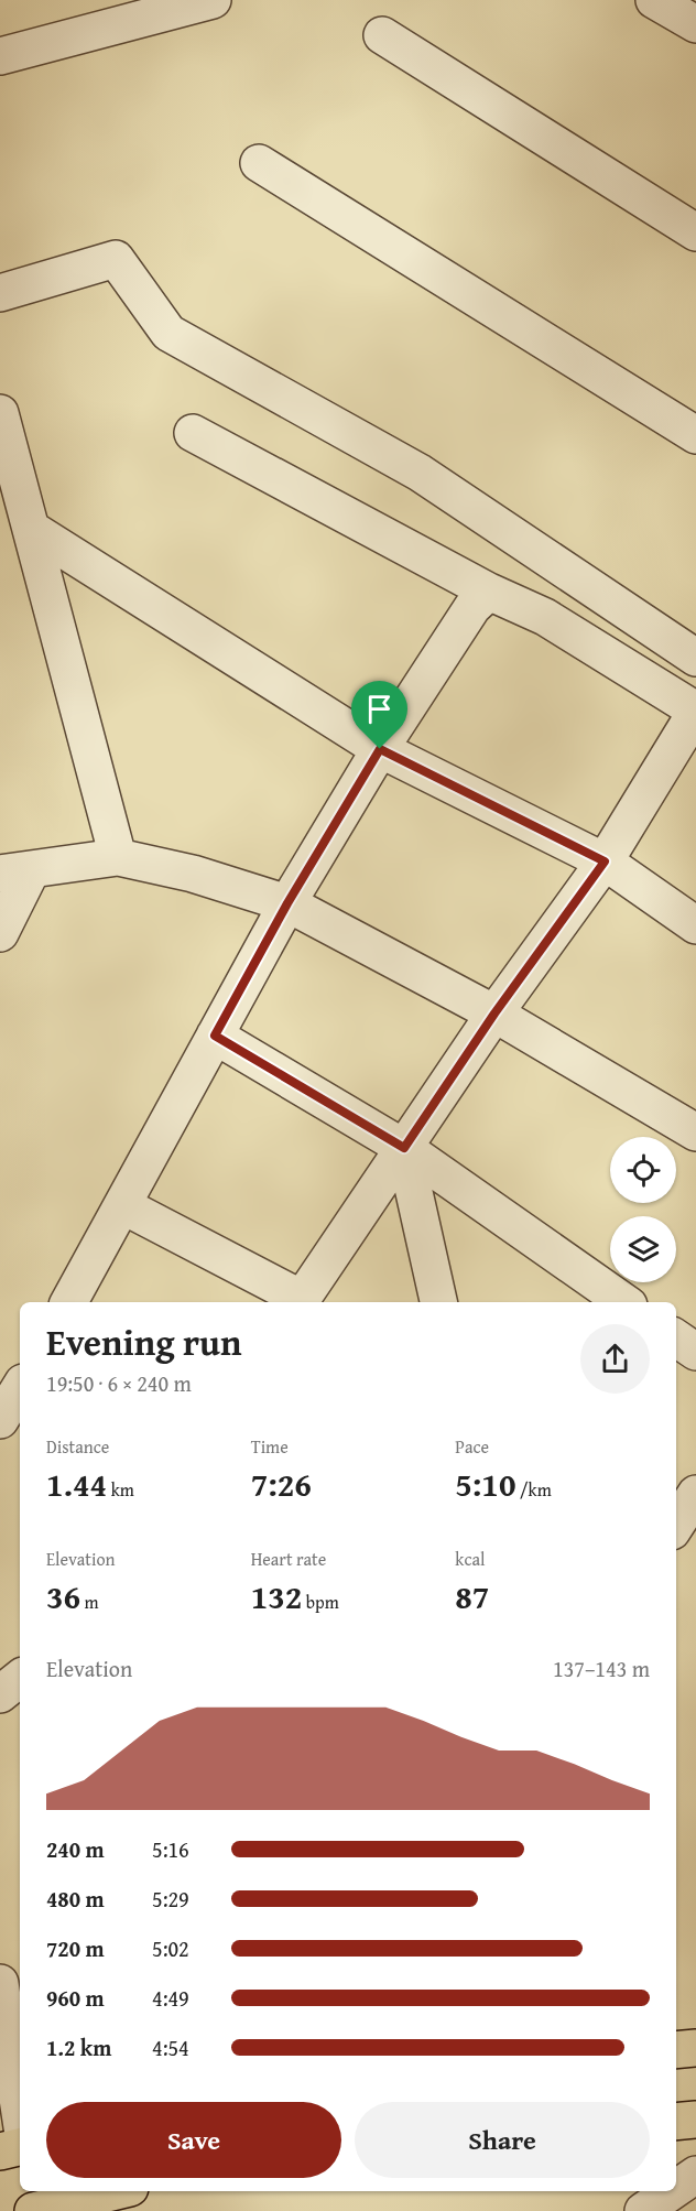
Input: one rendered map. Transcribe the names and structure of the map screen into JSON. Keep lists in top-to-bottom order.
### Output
{
  "page": {
    "heading": ["Evening run", "19:50 · 6 × 240 m"],
    "stats": [
      ["Distance", "1.44 km"],
      ["Time", "7:26"],
      ["Pace", "5:10 /km"],
      ["Elevation", "36 m"],
      ["Heart rate", "132 bpm"],
      ["kcal", "87"]
    ],
    "chart": ["Elevation", "137–143 m"],
    "list": [
      {
        "name": "240 m",
        "note": "5:16"
      },
      {
        "name": "480 m",
        "note": "5:29"
      },
      {
        "name": "720 m",
        "note": "5:02"
      },
      {
        "name": "960 m",
        "note": "4:49"
      },
      {
        "name": "1.2 km",
        "note": "4:54"
      }
    ],
    "buttons": ["Save", "Share"]
  }
}
